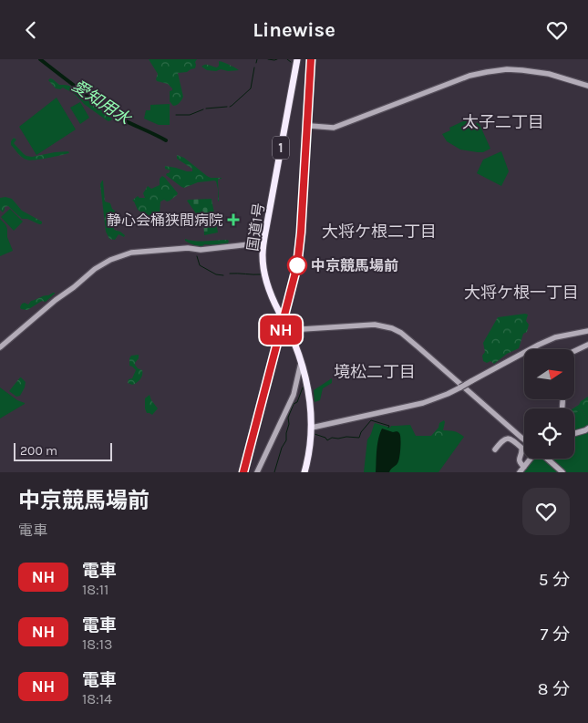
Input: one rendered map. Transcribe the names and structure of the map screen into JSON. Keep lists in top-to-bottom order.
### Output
{
  "streets": {
    "highway": ["1", "国道1号"]
  },
  "districts": [
    "太子二丁目",
    "大将ケ根二丁目",
    "大将ケ根一丁目",
    "境松二丁目"
  ],
  "water": ["愛知用水"],
  "places": {
    "health": ["静心会桶狭間病院"],
    "other": ["中京競馬場前"]
  },
  "scale_bar": "200 m",
  "north": "right",
  "page": {
    "header": "Linewise",
    "on_map": "NH",
    "scale": "200 m",
    "heading": ["中京競馬場前", "電車"],
    "list": [
      {
        "mark": "NH",
        "name": "電車",
        "note": "18:11",
        "value": "5 分"
      },
      {
        "mark": "NH",
        "name": "電車",
        "note": "18:13",
        "value": "7 分"
      },
      {
        "mark": "NH",
        "name": "電車",
        "note": "18:14",
        "value": "8 分"
      }
    ]
  }
}
